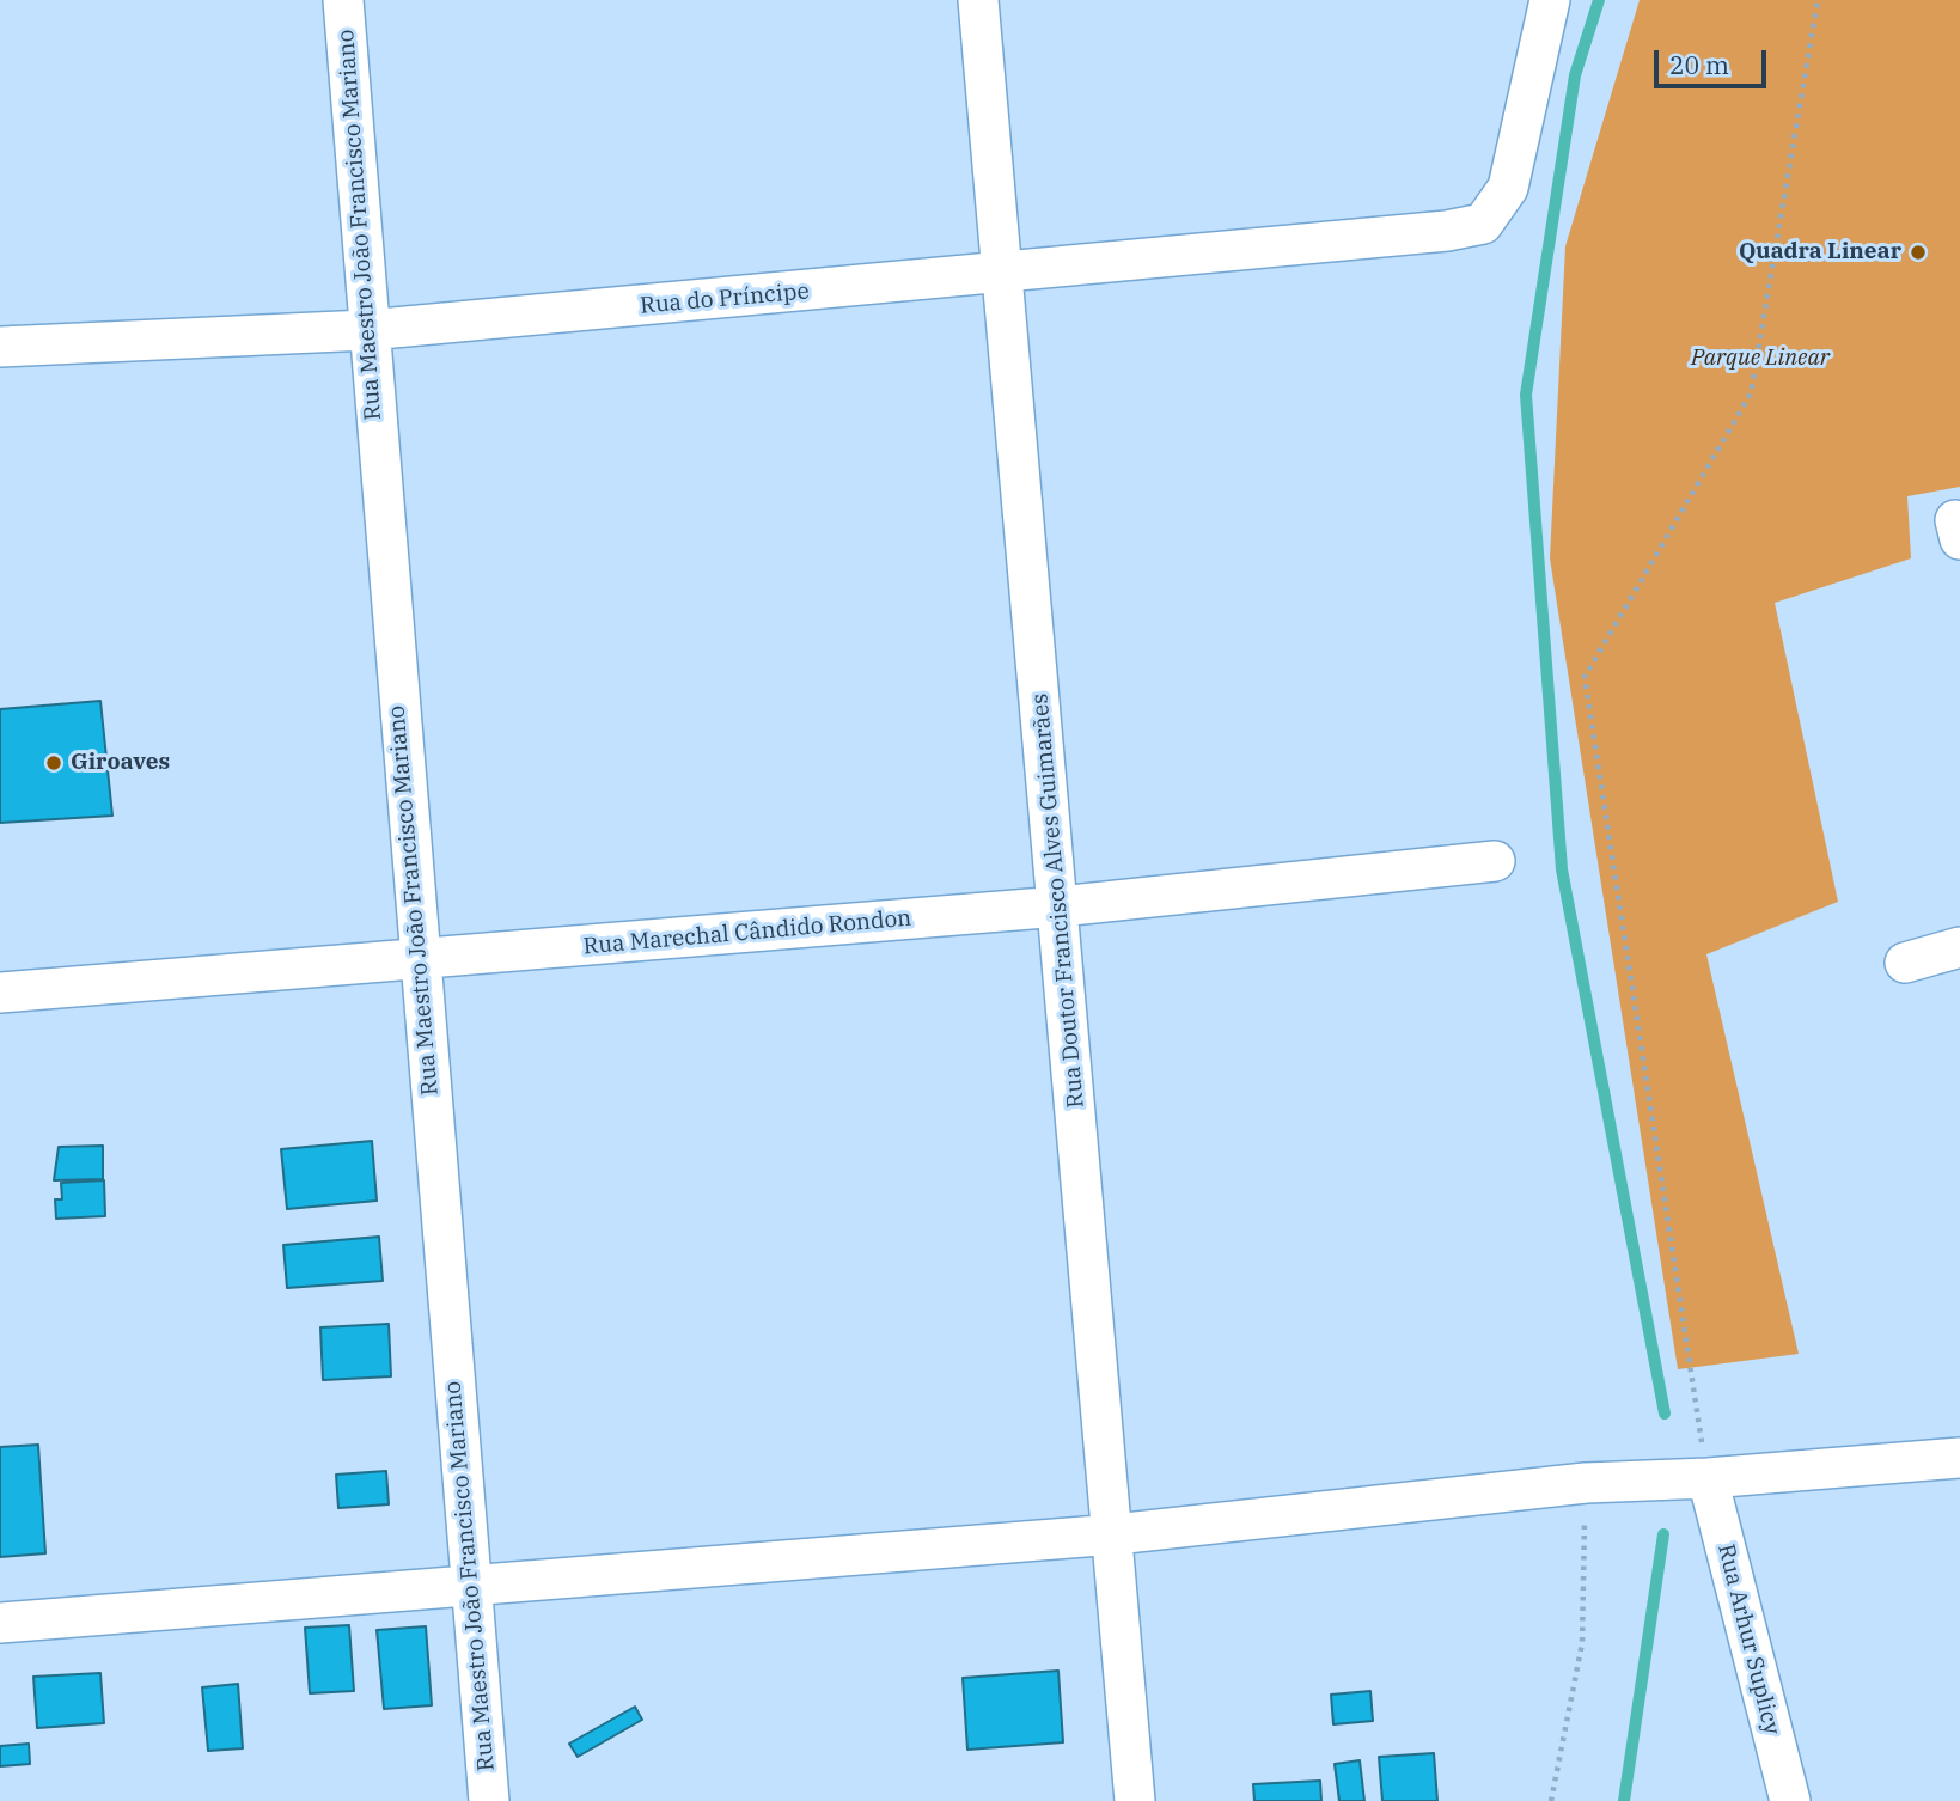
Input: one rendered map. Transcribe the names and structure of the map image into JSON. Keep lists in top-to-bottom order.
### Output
{
  "streets": {
    "street": [
      "Rua Maestro João Francisco Mariano",
      "Rua do Príncipe",
      "Rua Doutor Francisco Alves Guimarães",
      "Rua Marechal Cândido Rondon",
      "Rua Arhur Suplicy"
    ]
  },
  "crossings": [
    ["Rua Maestro João Francisco Mariano", "Rua do Príncipe"],
    ["Rua Maestro João Francisco Mariano", "Rua Marechal Cândido Rondon"],
    ["Rua do Príncipe", "Rua Doutor Francisco Alves Guimarães"],
    ["Rua Doutor Francisco Alves Guimarães", "Rua Marechal Cândido Rondon"]
  ],
  "parks": ["Parque Linear"],
  "places": ["Quadra Linear", "Giroaves"],
  "scale_bar": "20 m"
}
